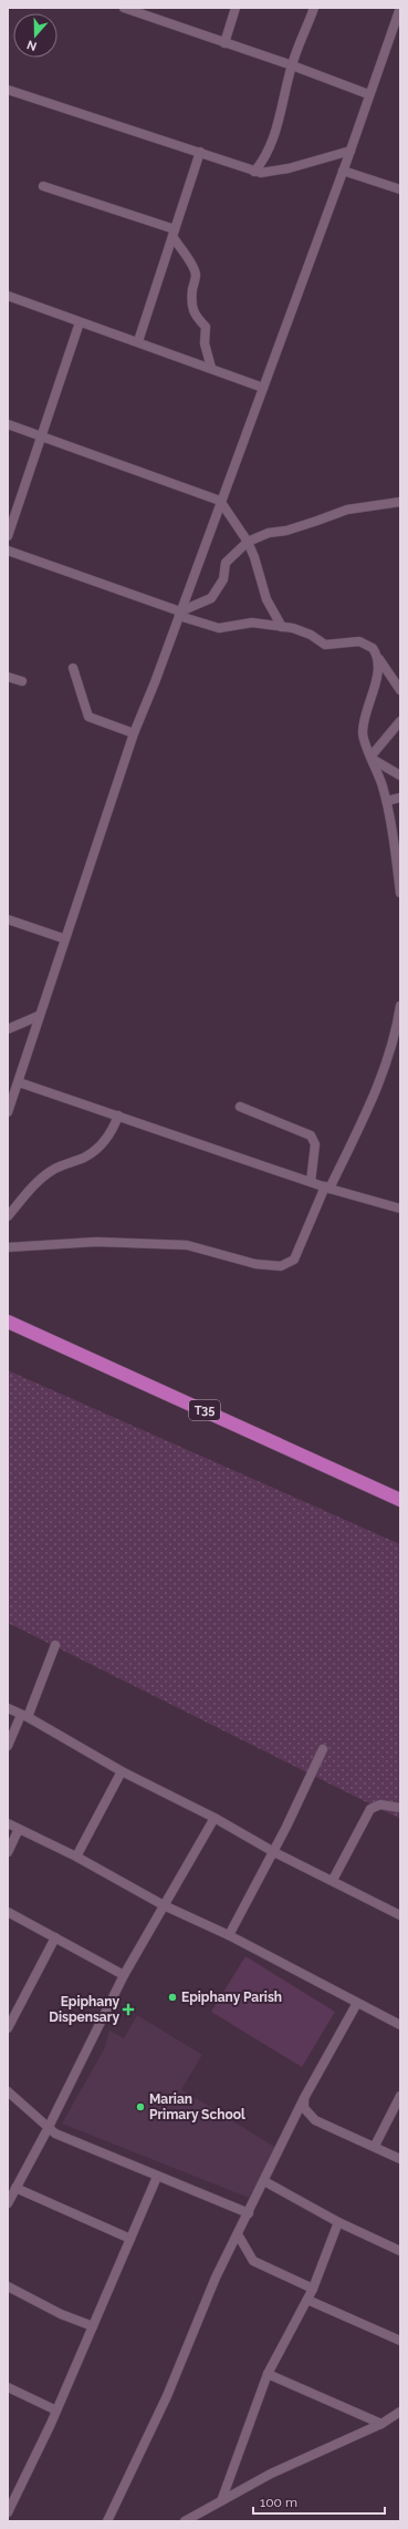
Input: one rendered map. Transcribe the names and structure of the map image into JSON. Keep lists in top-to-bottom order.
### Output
{
  "streets": {
    "highway": ["T35"]
  },
  "places": {
    "other": ["Epiphany Parish", "Marian Primary School"],
    "health": ["Epiphany Dispensary"]
  },
  "scale_bar": "100 m",
  "north": "bottom"
}
